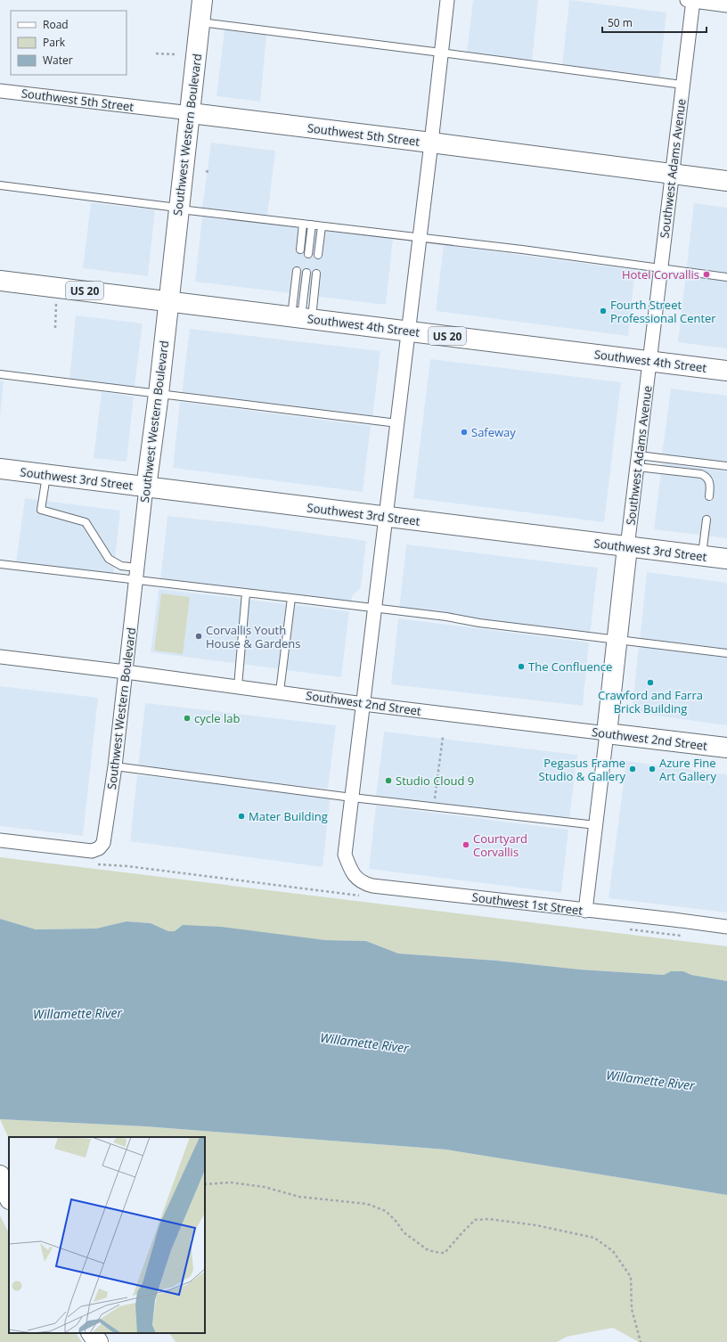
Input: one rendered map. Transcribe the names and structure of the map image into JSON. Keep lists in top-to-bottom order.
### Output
{
  "streets": {
    "main road": [
      "Southwest 5th Street",
      "Southwest Western Boulevard",
      "Southwest Adams Avenue",
      "US 20",
      "Southwest 4th Street",
      "Southwest 3rd Street",
      "Southwest 2nd Street"
    ],
    "street": ["Southwest 1st Street"]
  },
  "crossings": [
    ["Southwest 5th Street", "Southwest Western Boulevard"],
    ["Southwest 5th Street", "Southwest Adams Avenue"],
    ["Southwest Western Boulevard", "Southwest 4th Street"],
    ["Southwest Western Boulevard", "Southwest 3rd Street"],
    ["Southwest Western Boulevard", "Southwest 2nd Street"],
    ["Southwest Adams Avenue", "Southwest 4th Street"],
    ["Southwest Adams Avenue", "Southwest 3rd Street"],
    ["Southwest Adams Avenue", "Southwest 2nd Street"],
    ["Southwest Adams Avenue", "Southwest 1st Street"]
  ],
  "water": ["Willamette River"],
  "places": [
    "Hotel Corvallis",
    "Fourth Street Professional Center",
    "Safeway",
    "Corvallis Youth House & Gardens",
    "The Confluence",
    "Crawford and Farra Brick Building",
    "cycle lab",
    "Pegasus Frame Studio & Gallery",
    "Azure Fine Art Gallery",
    "Studio Cloud 9",
    "Mater Building",
    "Courtyard Corvallis"
  ],
  "legend": ["Road", "Park", "Water"],
  "scale_bar": "50 m"
}
